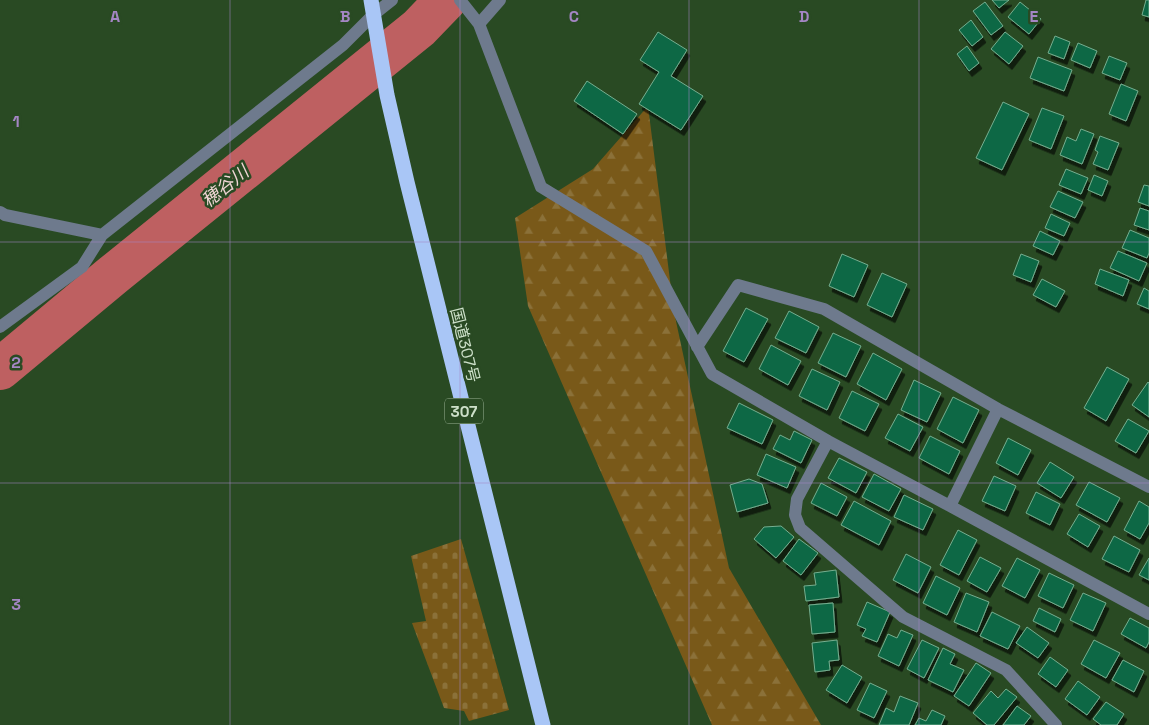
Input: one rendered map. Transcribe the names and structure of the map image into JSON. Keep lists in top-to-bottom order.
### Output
{
  "streets": {
    "highway": ["国道307号", "307"]
  },
  "water": ["穂谷川"],
  "grid": {
    "columns": [
      "A",
      "B",
      "C",
      "D",
      "E"
    ],
    "rows": ["1", "2", "3"]
  }
}
